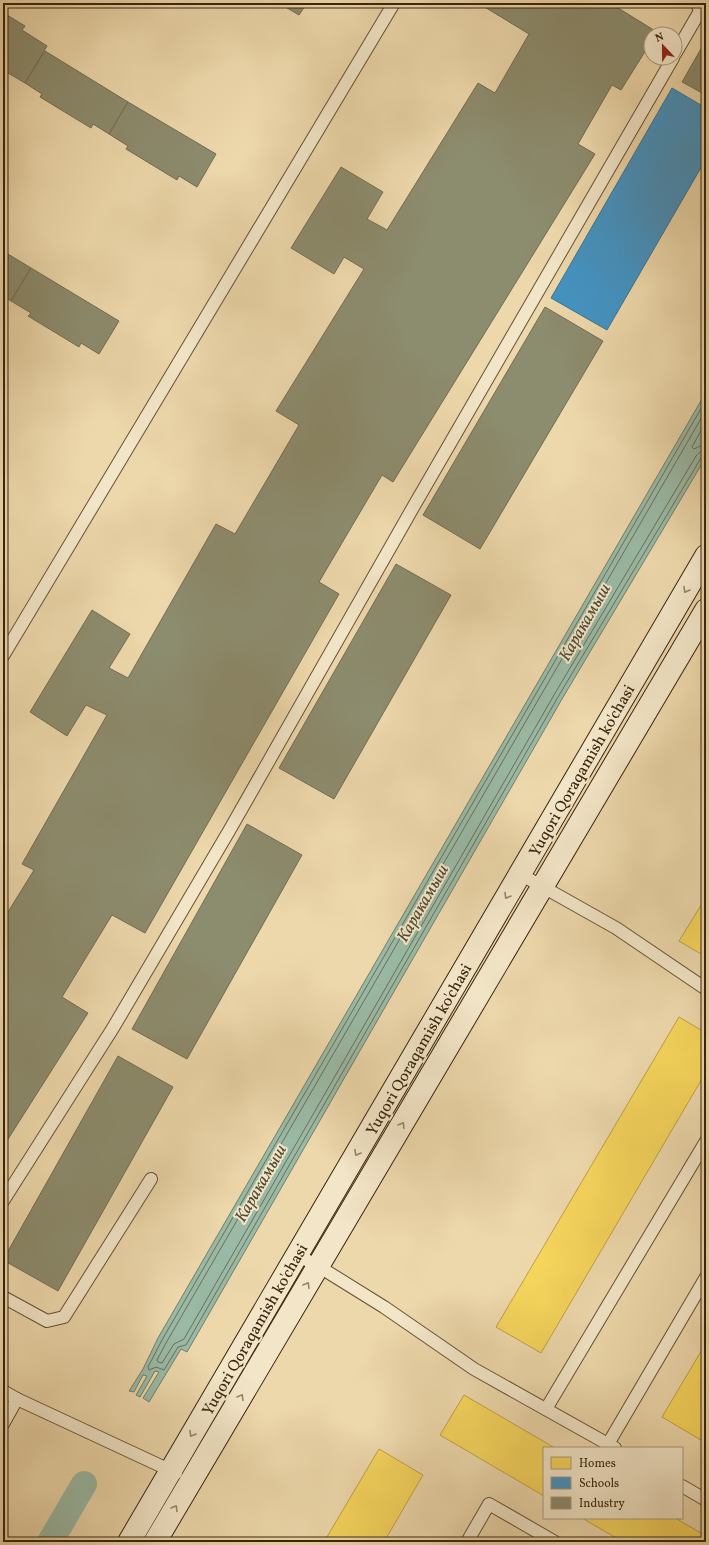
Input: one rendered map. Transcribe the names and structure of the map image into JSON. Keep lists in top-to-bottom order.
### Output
{
  "streets": {
    "main road": ["Yuqori Qoraqamish ko'chasi"]
  },
  "water": ["Каракамыш"],
  "legend": ["Homes", "Schools", "Industry"],
  "north": "top"
}
